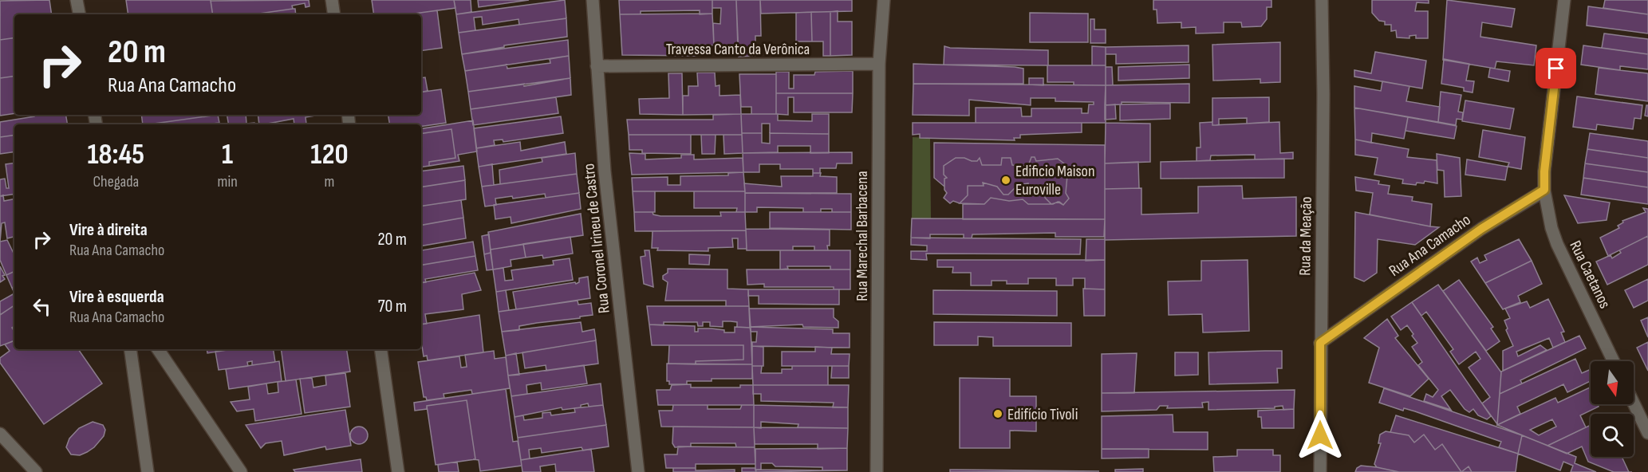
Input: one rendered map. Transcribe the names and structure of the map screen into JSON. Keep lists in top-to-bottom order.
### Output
{
  "streets": {
    "street": [
      "Travessa Canto da Verônica",
      "Rua Marechal Barbacena",
      "Rua da Meação",
      "Rua Coronel Irineu de Castro",
      "Rua Ana Camacho",
      "Rua Caetanos"
    ]
  },
  "crossings": [
    ["Travessa Canto da Verônica", "Rua Marechal Barbacena"],
    ["Travessa Canto da Verônica", "Rua Coronel Irineu de Castro"],
    ["Rua da Meação", "Rua Ana Camacho"],
    ["Rua Ana Camacho", "Rua Caetanos"]
  ],
  "places": ["Edificio Maison Euroville", "Edifício Tivoli"],
  "north": "bottom",
  "page": {
    "turn": ["20 m", "Rua Ana Camacho"],
    "eta": [
      "18:45",
      "Chegada",
      "1",
      "min",
      "120",
      "m"
    ],
    "list": [
      {
        "name": "Vire à direita",
        "note": "Rua Ana Camacho",
        "value": "20 m"
      },
      {
        "name": "Vire à esquerda",
        "note": "Rua Ana Camacho",
        "value": "70 m"
      }
    ]
  }
}
